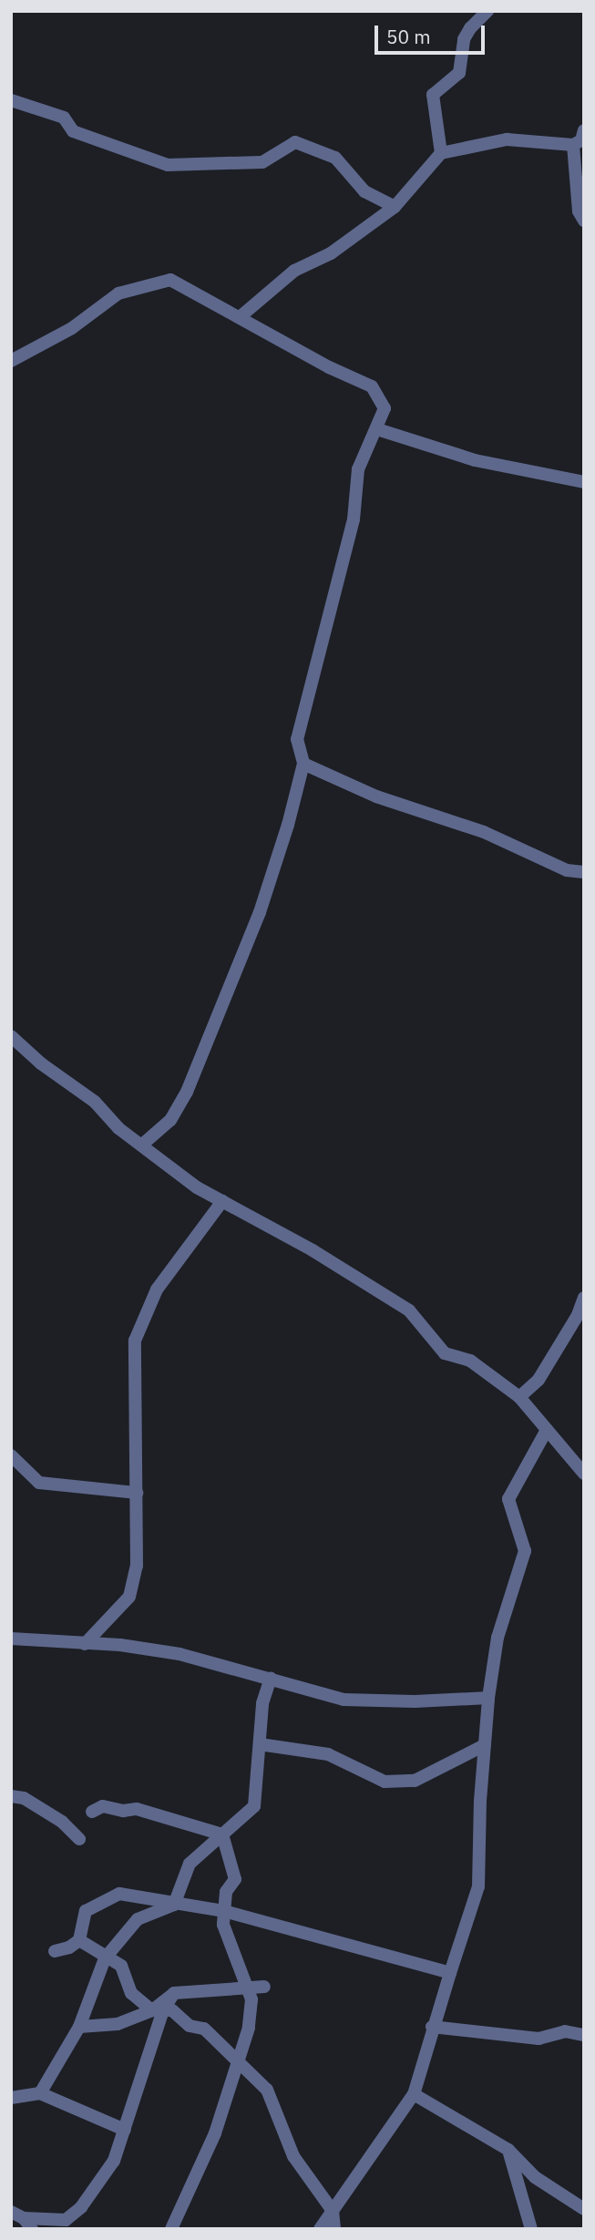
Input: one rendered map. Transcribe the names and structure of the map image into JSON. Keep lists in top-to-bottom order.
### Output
{
  "scale_bar": "50 m"
}
